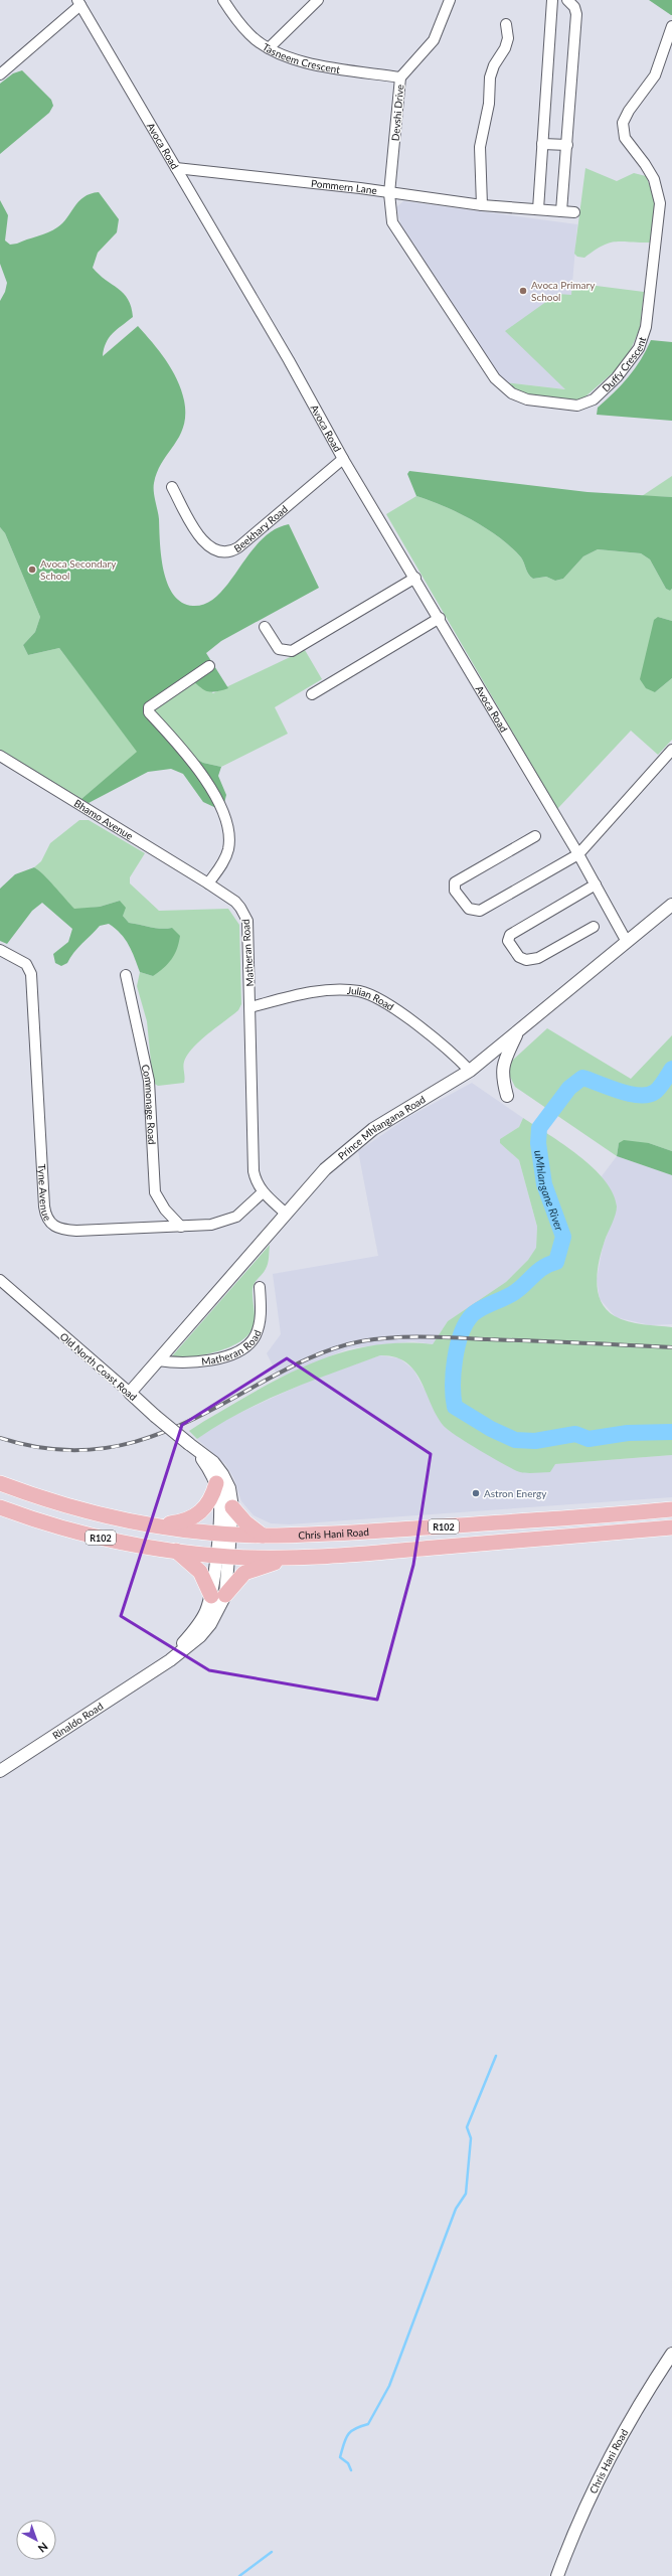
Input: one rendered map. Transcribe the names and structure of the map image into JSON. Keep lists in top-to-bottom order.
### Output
{
  "streets": {
    "main road": ["R102", "Chris Hani Road"],
    "street": [
      "Tasneem Crescent",
      "Devshi Drive",
      "Avoca Road",
      "Pommern Lane",
      "Duffy Crescent",
      "Beekhary Road",
      "Bhamo Avenue",
      "Matheran Road",
      "Julian Road",
      "Commonage Road",
      "Prince Mhlangana Road",
      "Tyne Avenue",
      "Old North Coast Road",
      "Rinaldo Road"
    ]
  },
  "crossings": [
    ["Tasneem Crescent", "Devshi Drive"],
    ["Devshi Drive", "Pommern Lane"],
    ["Devshi Drive", "Duffy Crescent"],
    ["Avoca Road", "Pommern Lane"],
    ["Avoca Road", "Beekhary Road"],
    ["Avoca Road", "Prince Mhlangana Road"],
    ["Pommern Lane", "Duffy Crescent"],
    ["Bhamo Avenue", "Matheran Road"],
    ["Matheran Road", "Julian Road"],
    ["Matheran Road", "Prince Mhlangana Road"],
    ["Matheran Road", "Tyne Avenue"],
    ["Julian Road", "Prince Mhlangana Road"],
    ["Commonage Road", "Tyne Avenue"],
    ["Prince Mhlangana Road", "Old North Coast Road"],
    ["Old North Coast Road", "Chris Hani Road"],
    ["Old North Coast Road", "Rinaldo Road"],
    ["Chris Hani Road", "Rinaldo Road"]
  ],
  "water": ["uMhlangane River"],
  "places": ["Avoca Primary School", "Avoca Secondary School", "Astron Energy"],
  "north": "bottom right"
}
